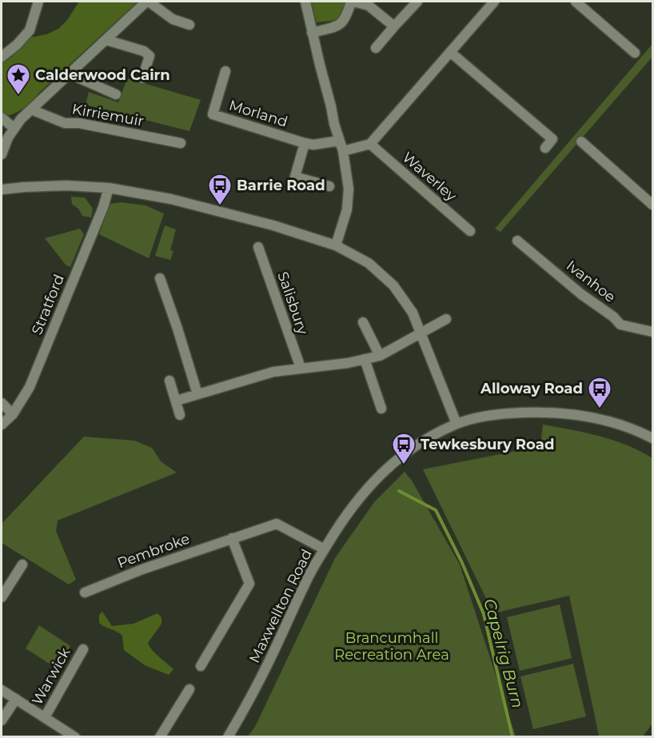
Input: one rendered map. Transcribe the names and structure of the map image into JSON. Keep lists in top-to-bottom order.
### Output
{
  "streets": {
    "street": [
      "Morland",
      "Kirriemuir",
      "Waverley",
      "Ivanhoe",
      "Salisbury",
      "Stratford",
      "Pembroke",
      "Maxwellton Road",
      "Warwick"
    ]
  },
  "crossings": [
    ["Pembroke", "Maxwellton Road"]
  ],
  "water": ["Capelrig Burn"],
  "parks": ["Brancumhall Recreation Area"],
  "places": {
    "place": ["Calderwood Cairn"],
    "bus stop": ["Barrie Road", "Alloway Road", "Tewkesbury Road"]
  }
}
